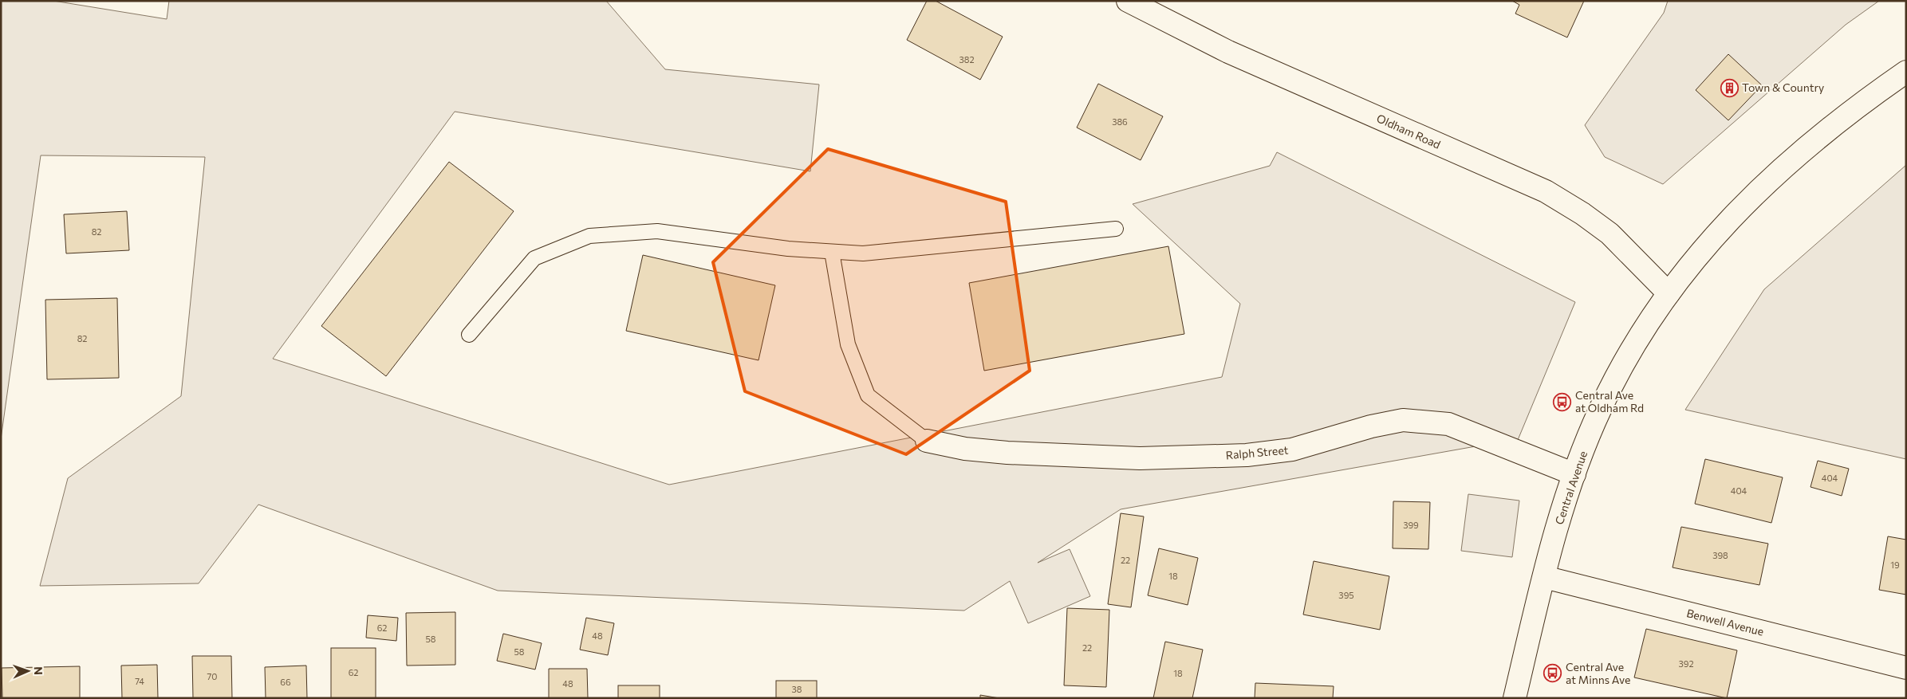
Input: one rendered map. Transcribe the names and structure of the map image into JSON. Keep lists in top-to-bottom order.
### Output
{
  "streets": {
    "street": [
      "Oldham Road",
      "Ralph Street",
      "Central Avenue",
      "Benwell Avenue"
    ]
  },
  "crossings": [
    ["Oldham Road", "Central Avenue"],
    ["Ralph Street", "Central Avenue"],
    ["Central Avenue", "Benwell Avenue"]
  ],
  "places": {
    "building": ["Town & Country"],
    "bus stop": ["Central Ave at Oldham Rd", "Central Ave at Minns Ave"]
  },
  "house_numbers": [
    "382",
    "386",
    "82",
    "82",
    "404",
    "404",
    "399",
    "398",
    "22",
    "19",
    "18",
    "395",
    "62",
    "48",
    "58",
    "22",
    "58",
    "392",
    "62",
    "18",
    "70",
    "74",
    "66",
    "48",
    "38"
  ],
  "north": "right"
}
